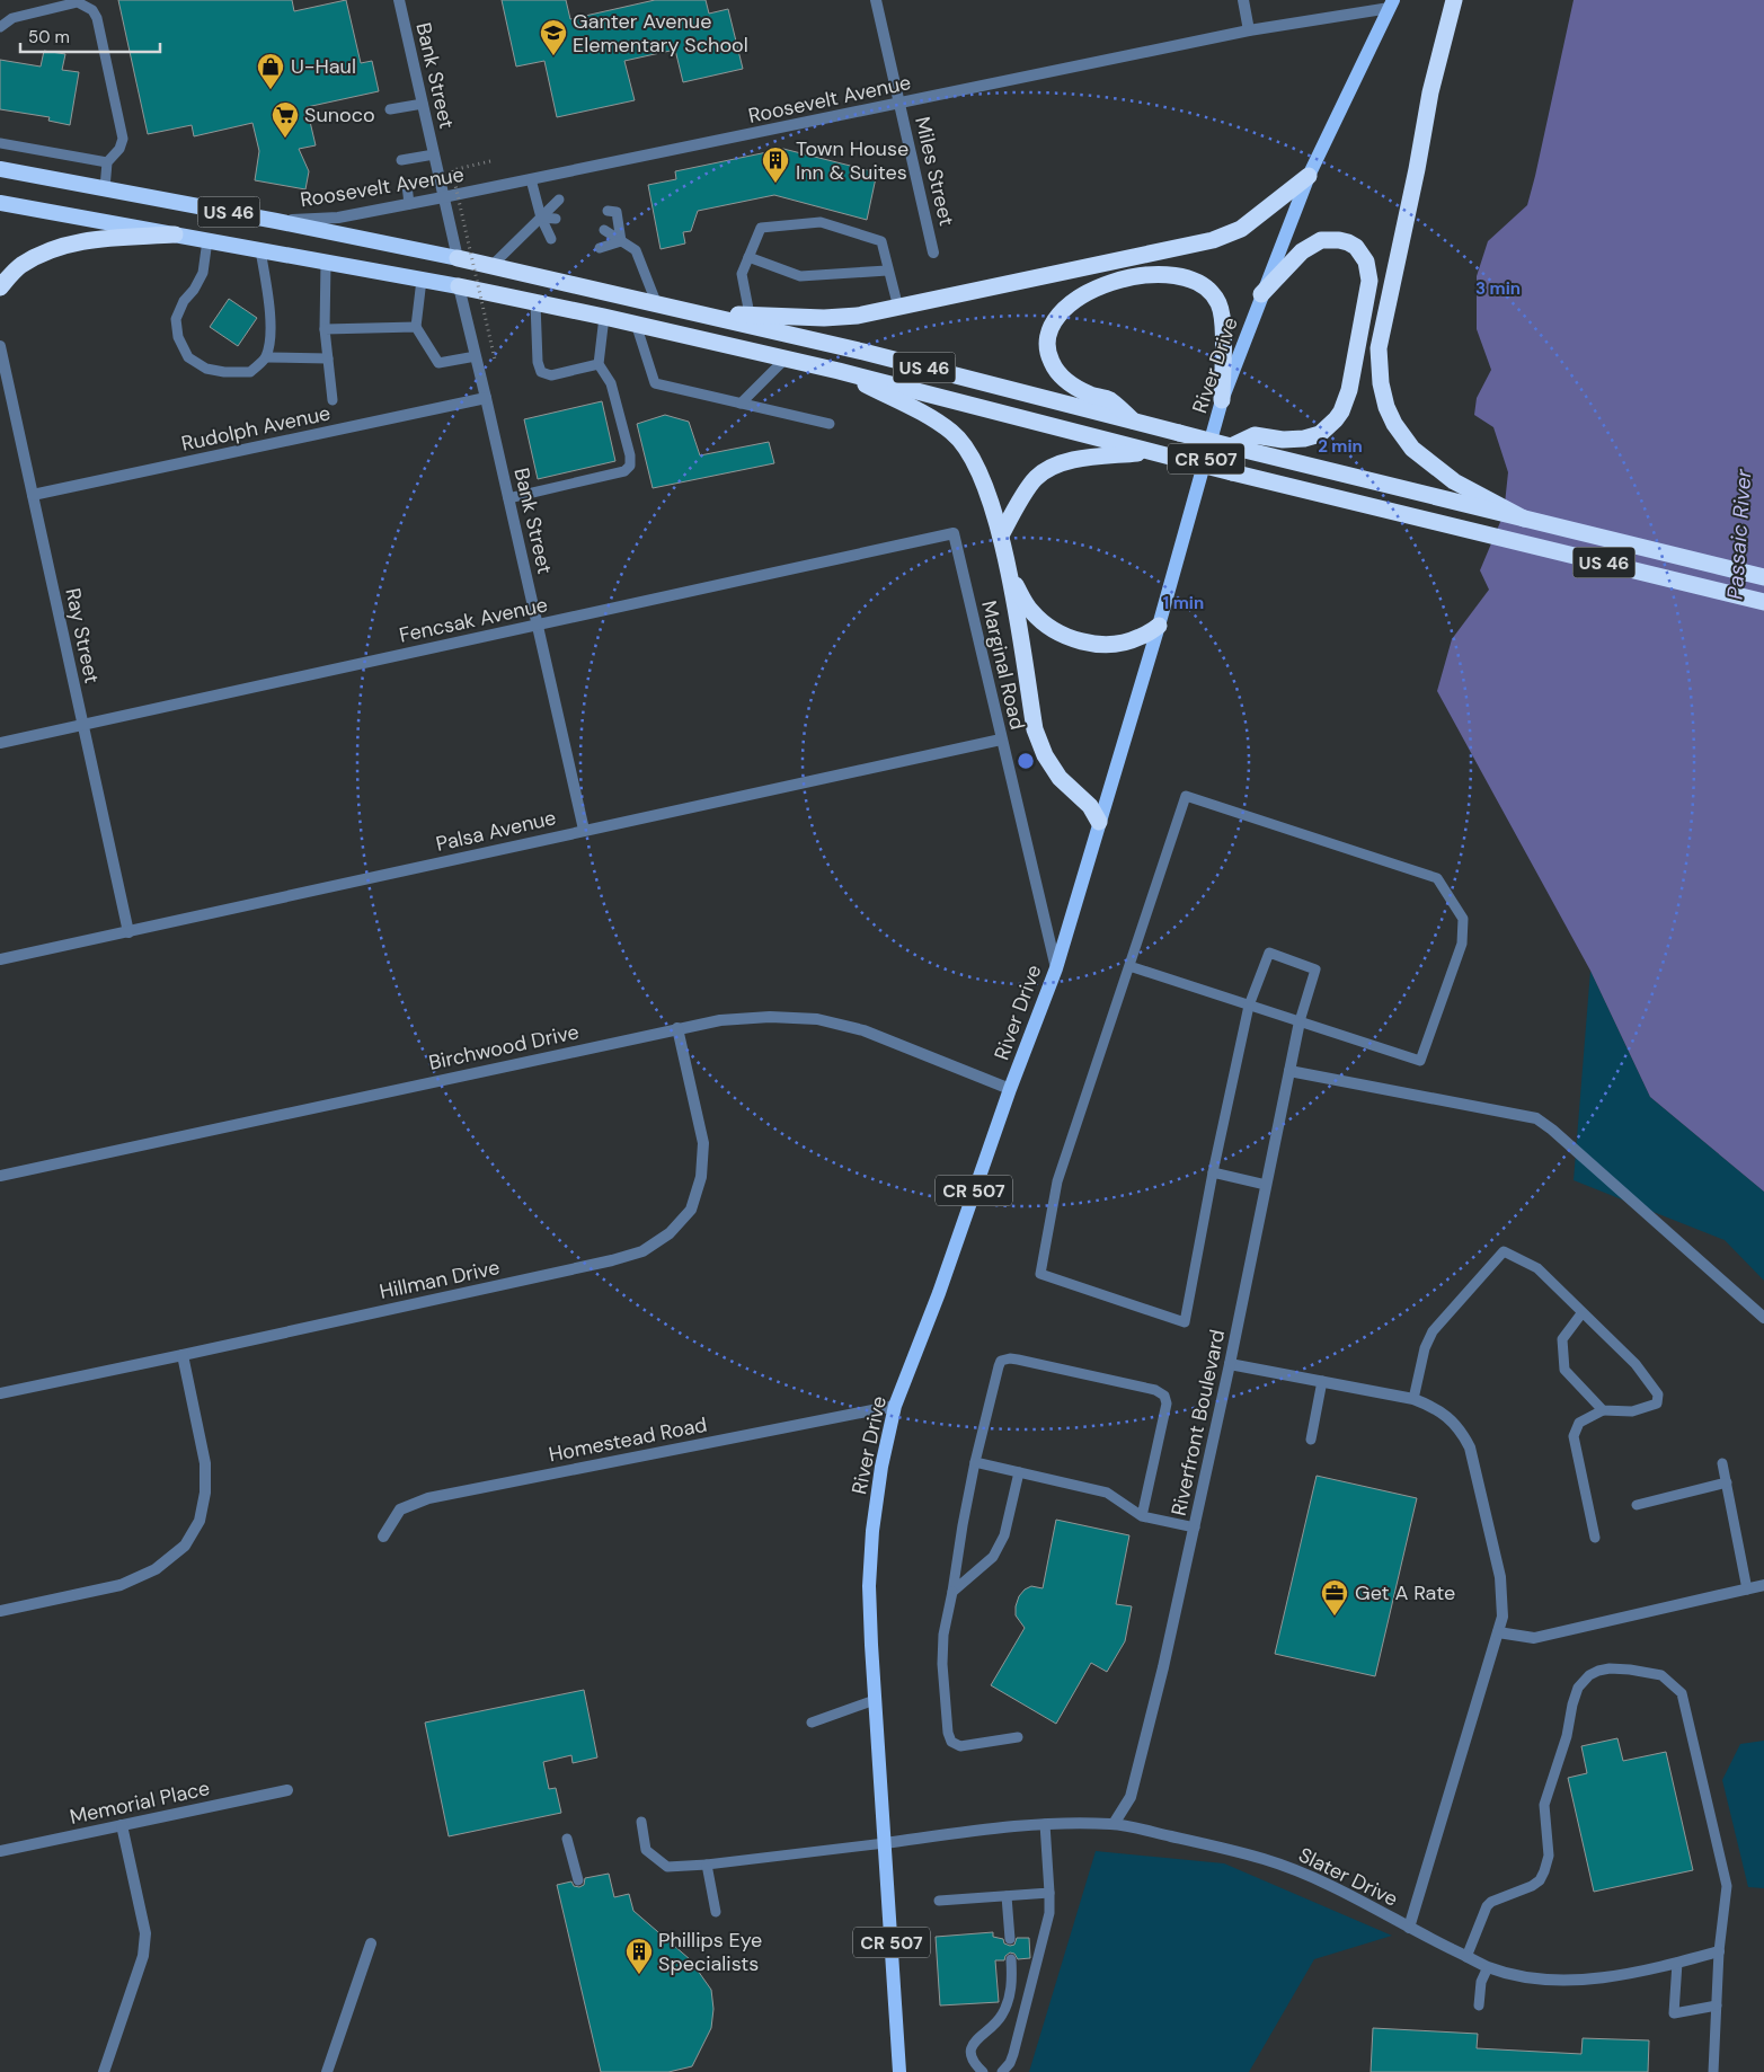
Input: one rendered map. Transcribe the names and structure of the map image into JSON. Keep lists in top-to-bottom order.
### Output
{
  "streets": {
    "highway": ["US 46"],
    "main road": ["River Drive", "CR 507"],
    "street": [
      "Bank Street",
      "Roosevelt Avenue",
      "Miles Street",
      "Rudolph Avenue",
      "Fencsak Avenue",
      "Ray Street",
      "Marginal Road",
      "Palsa Avenue",
      "Birchwood Drive",
      "Hillman Drive",
      "Riverfront Boulevard",
      "Homestead Road",
      "Memorial Place",
      "Slater Drive"
    ]
  },
  "crossings": [
    ["Bank Street", "Roosevelt Avenue"],
    ["Bank Street", "US 46"],
    ["Bank Street", "Rudolph Avenue"],
    ["Bank Street", "Fencsak Avenue"],
    ["Bank Street", "Palsa Avenue"],
    ["Roosevelt Avenue", "Miles Street"],
    ["Roosevelt Avenue", "US 46"],
    ["Roosevelt Avenue", "River Drive"],
    ["River Drive", "Marginal Road"],
    ["River Drive", "Birchwood Drive"],
    ["River Drive", "Homestead Road"],
    ["River Drive", "Slater Drive"],
    ["Rudolph Avenue", "Ray Street"],
    ["Fencsak Avenue", "Ray Street"],
    ["Fencsak Avenue", "Marginal Road"],
    ["Ray Street", "Palsa Avenue"],
    ["Marginal Road", "Palsa Avenue"],
    ["Birchwood Drive", "Hillman Drive"],
    ["Riverfront Boulevard", "Slater Drive"]
  ],
  "water": ["Passaic River"],
  "places": {
    "school or university": ["Ganter Avenue Elementary School"],
    "shop": ["U-Haul"],
    "supermarket": ["Sunoco"],
    "building": ["Town House Inn & Suites", "Phillips Eye Specialists"],
    "office": ["Get A Rate"]
  },
  "scale_bar": "50 m",
  "rings": ["3 min", "2 min", "1 min"]
}
